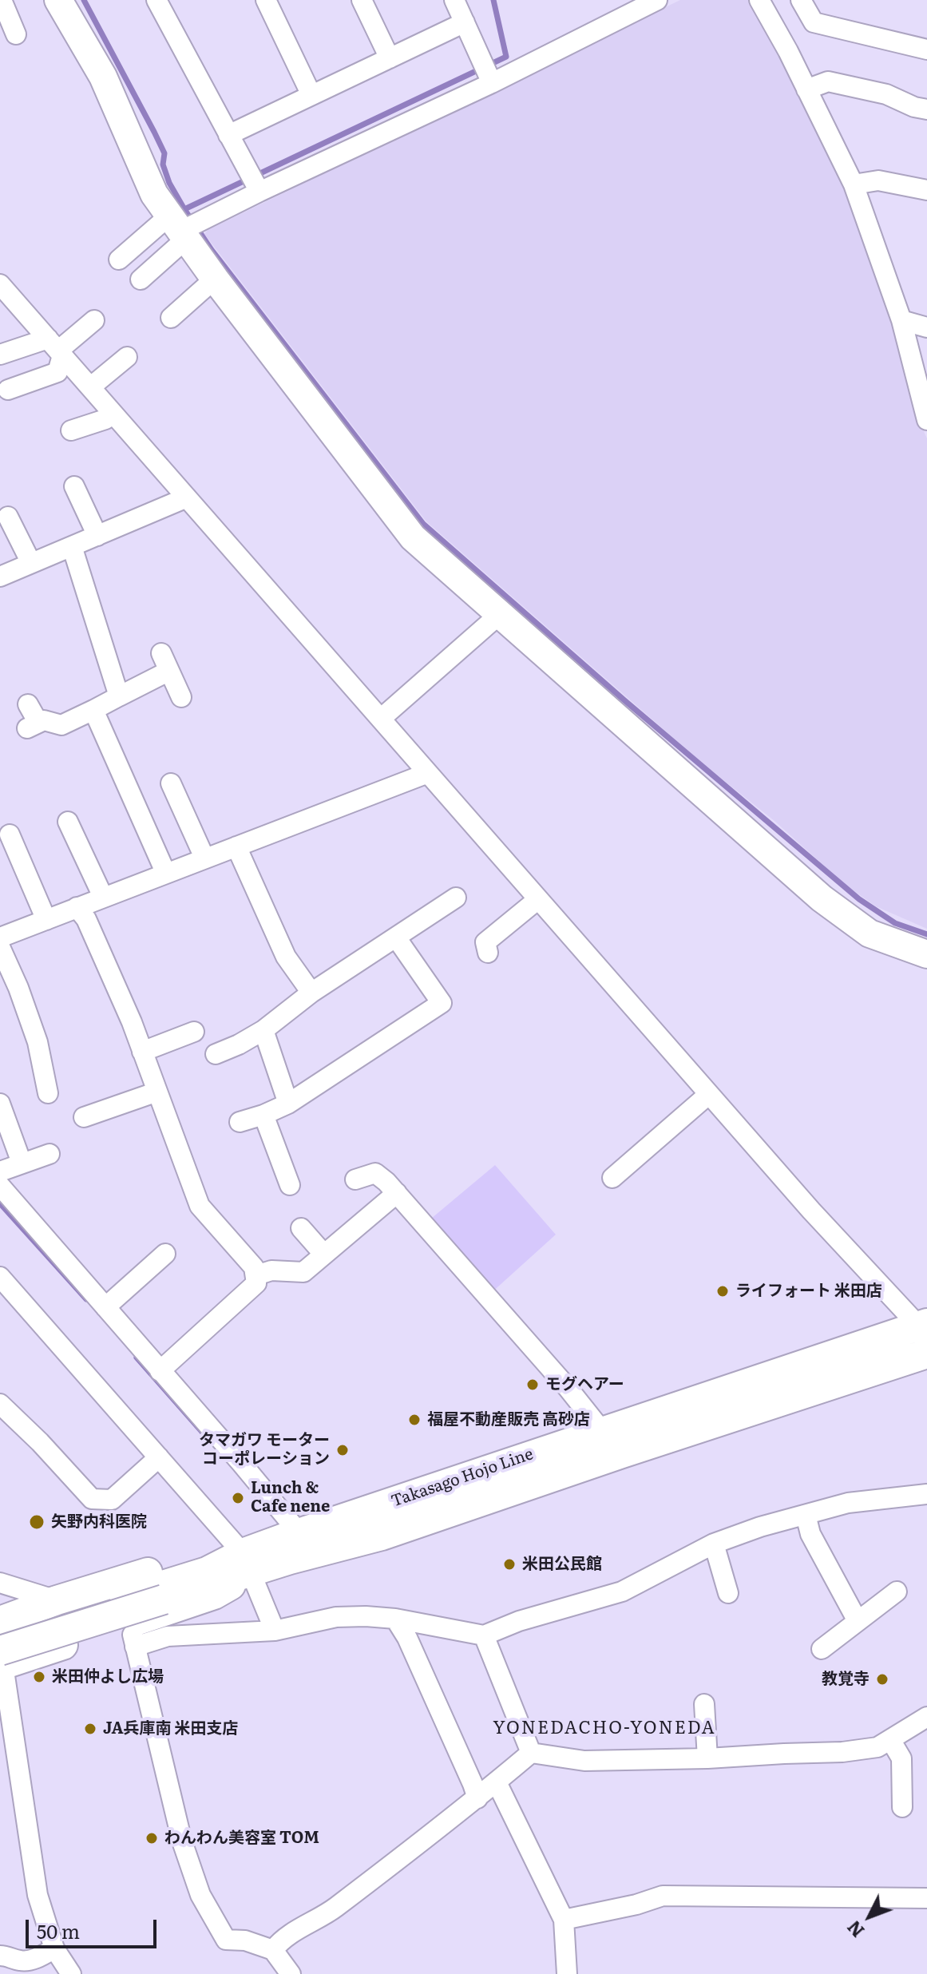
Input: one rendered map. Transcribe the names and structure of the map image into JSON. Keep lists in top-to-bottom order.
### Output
{
  "streets": {
    "main road": ["Takasago Hojo Line"]
  },
  "districts": ["YONEDACHO-YONEDA"],
  "places": [
    "ライフォート 米田店",
    "モグヘアー",
    "福屋不動産販売 高砂店",
    "タマガワ モーター コーポレーション",
    "Lunch & Cafe nene",
    "矢野内科医院",
    "米田公民館",
    "米田仲よし広場",
    "教覚寺",
    "JA兵庫南 米田支店",
    "わんわん美容室 TOM"
  ],
  "scale_bar": "50 m",
  "north": "bottom left"
}
